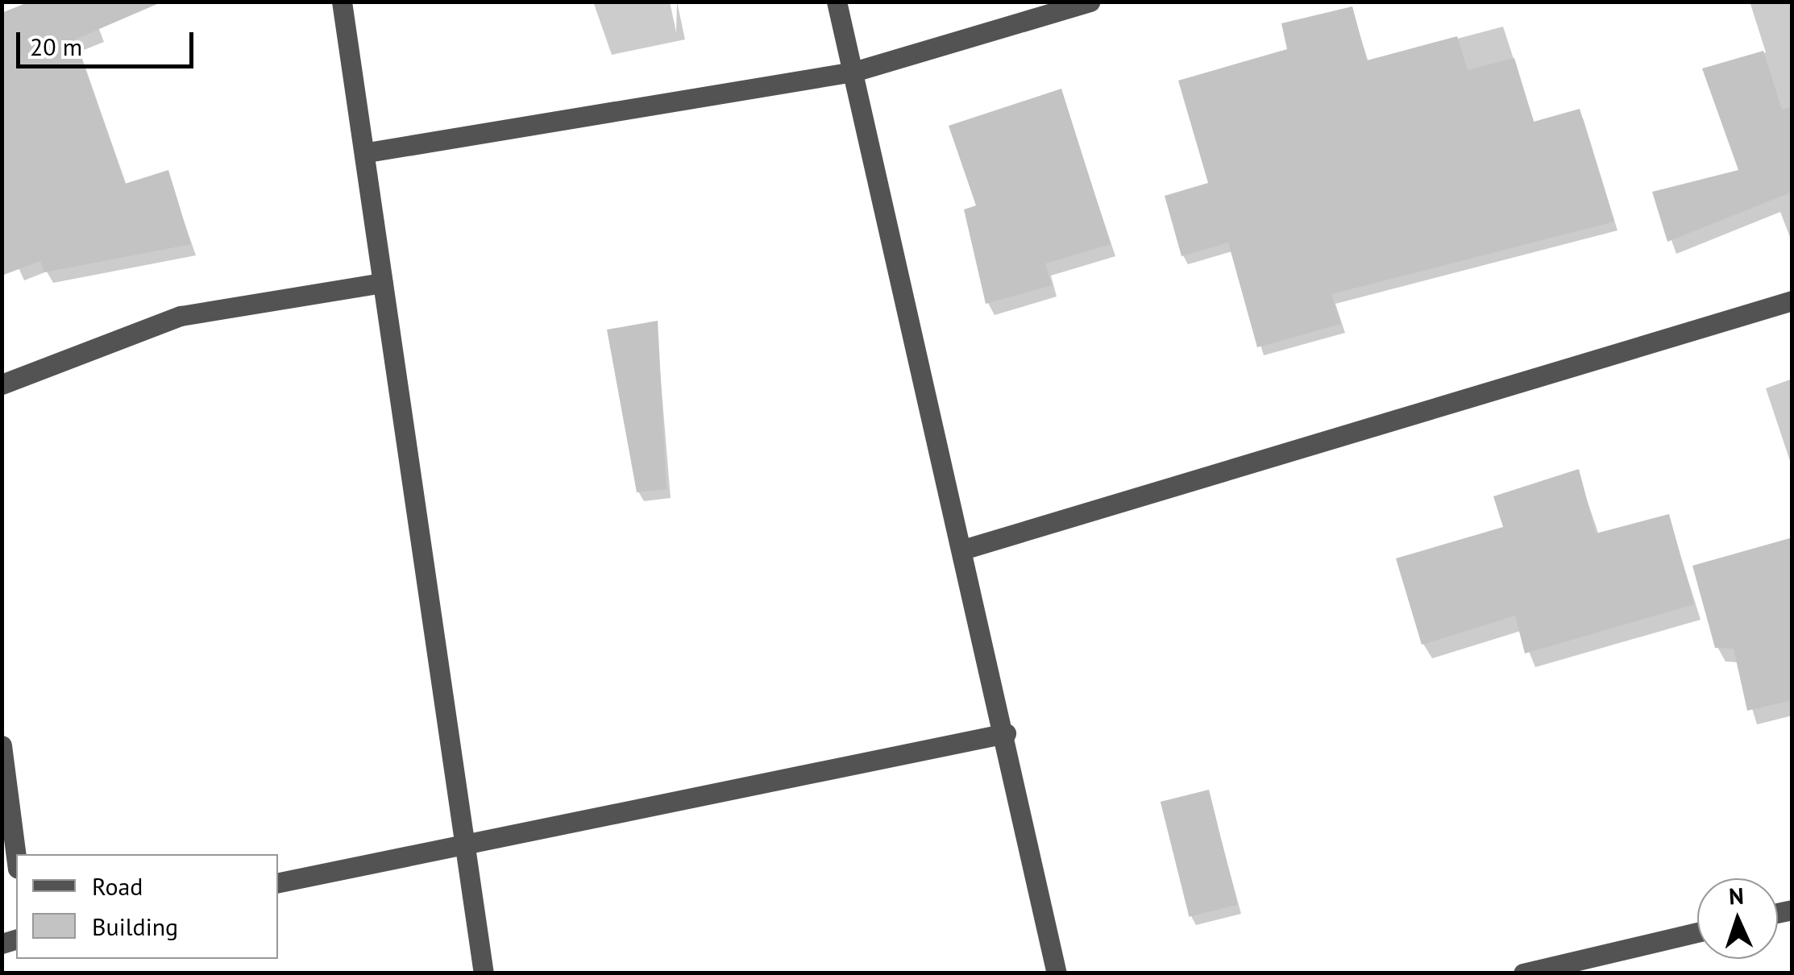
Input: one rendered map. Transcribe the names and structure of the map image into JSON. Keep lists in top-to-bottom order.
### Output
{
  "legend": ["Road", "Building"],
  "scale_bar": "20 m",
  "north": "top"
}
